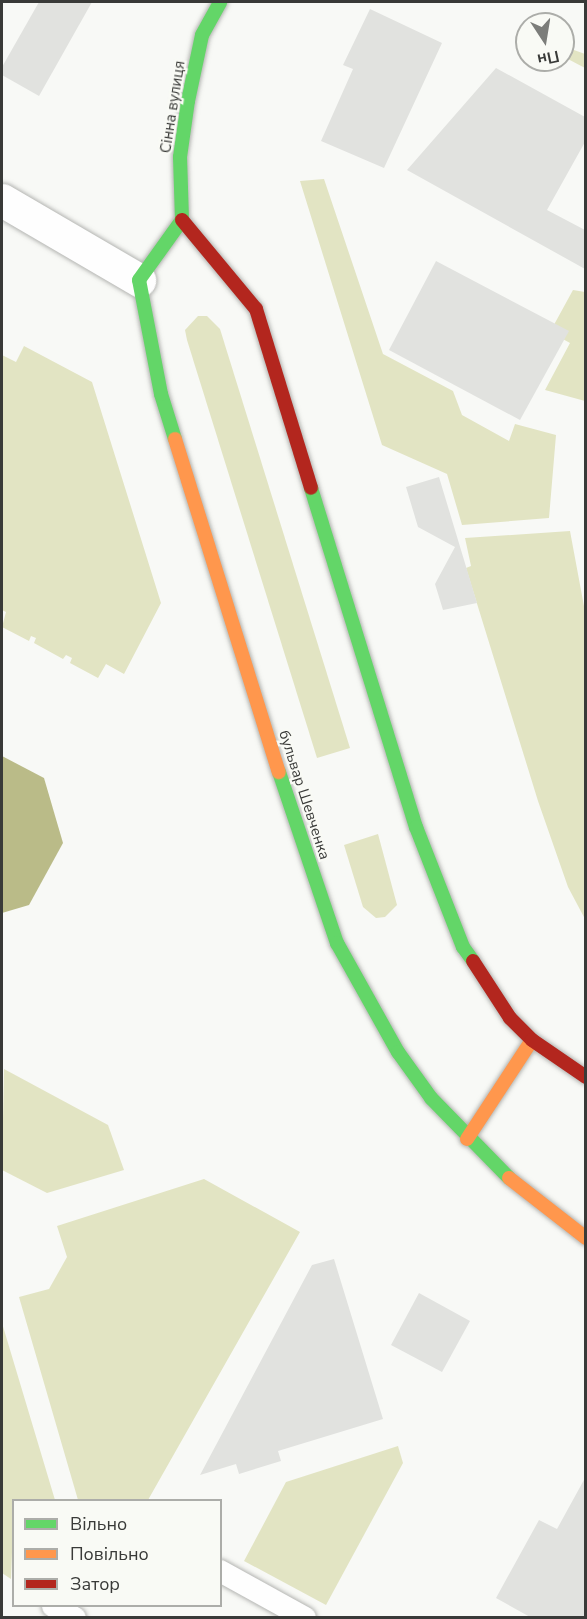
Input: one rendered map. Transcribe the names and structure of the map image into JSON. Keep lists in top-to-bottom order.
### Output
{
  "streets": {
    "main road": ["Сінна вулиця", "бульвар Шевченка"]
  },
  "legend": ["Вільно", "Повільно", "Затор"],
  "north": "bottom"
}
